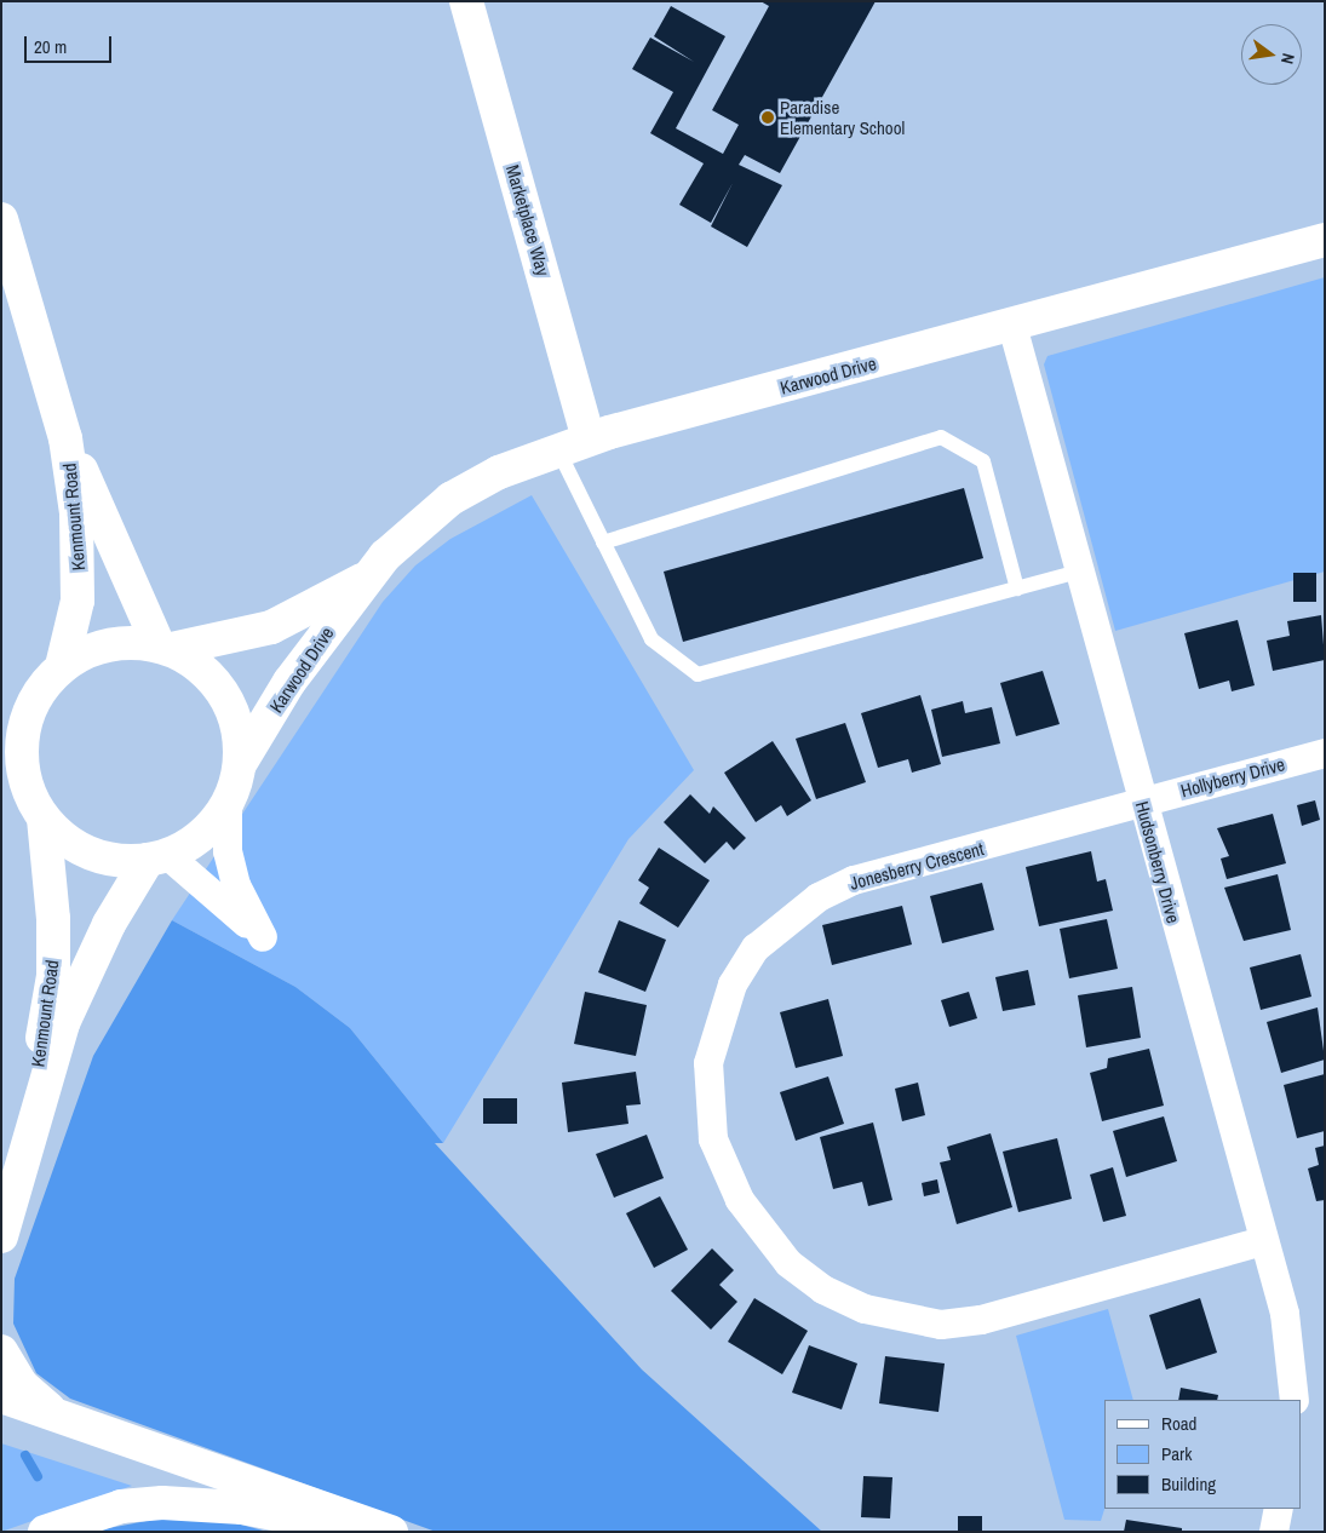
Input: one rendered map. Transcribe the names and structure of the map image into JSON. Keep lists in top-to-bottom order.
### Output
{
  "streets": {
    "main road": ["Marketplace Way", "Karwood Drive", "Kenmount Road"],
    "street": ["Hollyberry Drive", "Hudsonberry Drive", "Jonesberry Crescent"]
  },
  "crossings": [
    ["Marketplace Way", "Karwood Drive"],
    ["Karwood Drive", "Kenmount Road"],
    ["Karwood Drive", "Hudsonberry Drive"],
    ["Hollyberry Drive", "Hudsonberry Drive"],
    ["Hollyberry Drive", "Jonesberry Crescent"],
    ["Hudsonberry Drive", "Jonesberry Crescent"]
  ],
  "places": ["Paradise Elementary School"],
  "legend": ["Road", "Park", "Building"],
  "scale_bar": "20 m",
  "north": "right"
}
